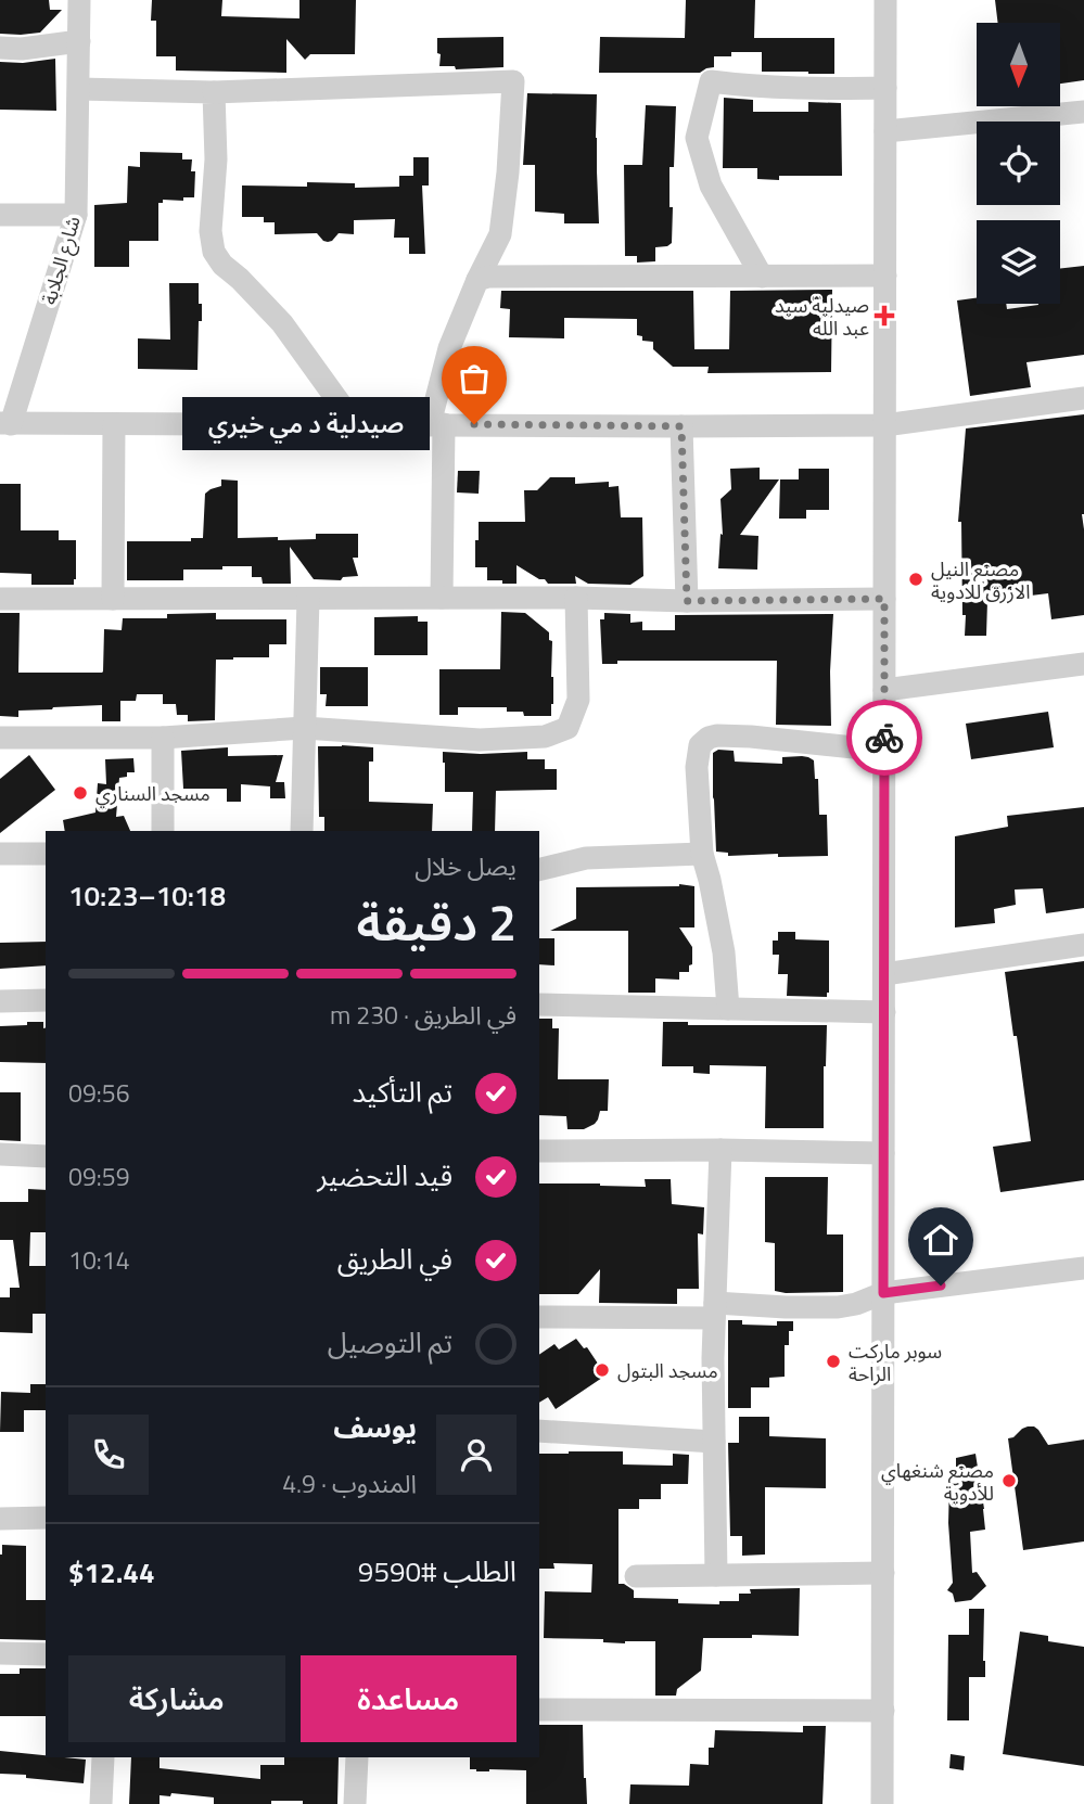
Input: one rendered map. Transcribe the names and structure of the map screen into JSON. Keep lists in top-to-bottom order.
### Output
{
  "streets": {
    "street": ["شارع الجلابة"]
  },
  "places": {
    "health": ["صيدلية سيد عبد الله"],
    "other": [
      "صيدلية د مي خيري",
      "مصنع النيل الازرق للادوية",
      "مسجد السناري",
      "سوبر ماركت الراحة",
      "مسجد البتول",
      "مصنع شنغهاي للأدوية"
    ]
  },
  "north": "bottom",
  "page": {
    "bubble": "صيدلية د مي خيري",
    "heading": ["2 دقيقة", "يصل خلال", "10:18–10:23"],
    "panel": [
      "يوسف",
      "المندوب · 4.9",
      "الطلب #9590",
      "$12.44"
    ],
    "bar": "في الطريق · 230 m",
    "list": [
      ["تم التأكيد", "09:56"],
      ["قيد التحضير", "09:59"],
      ["في الطريق", "10:14"],
      "تم التوصيل"
    ],
    "buttons": ["مساعدة", "مشاركة"]
  }
}
